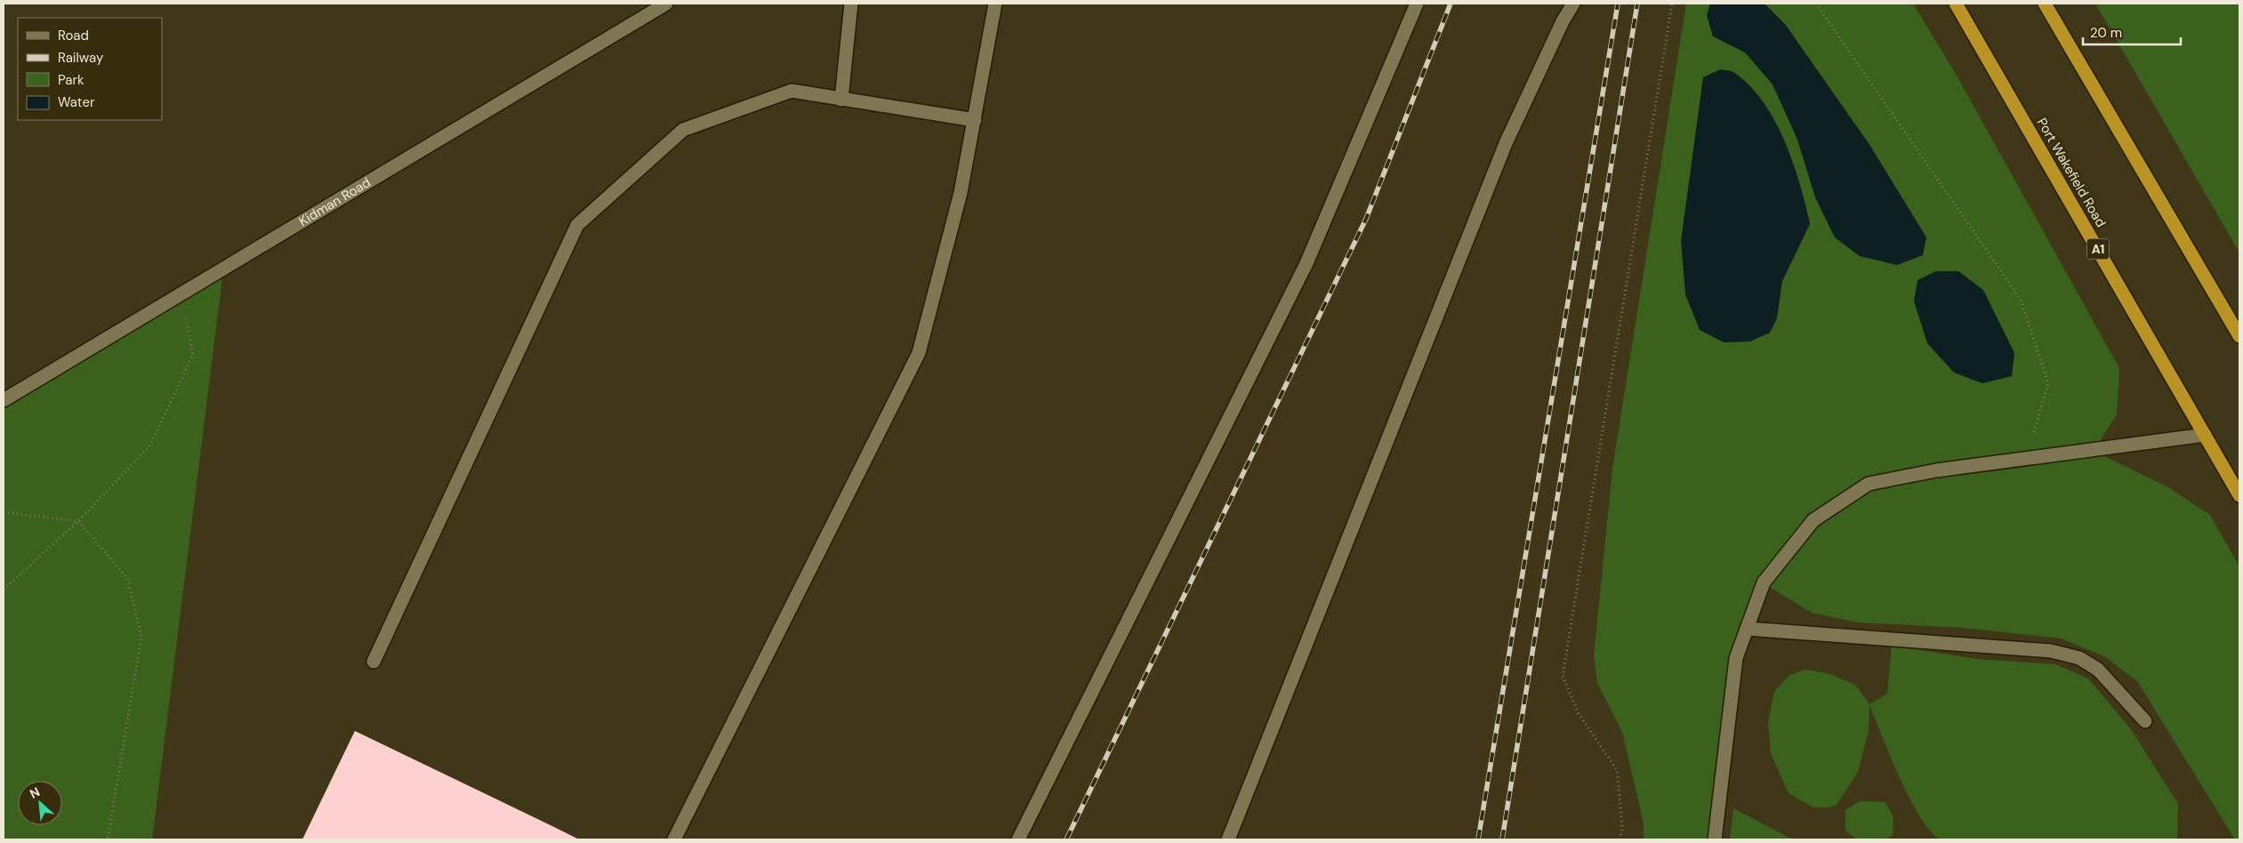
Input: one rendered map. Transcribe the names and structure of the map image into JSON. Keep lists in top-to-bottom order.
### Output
{
  "streets": {
    "highway": ["Port Wakefield Road", "A1"],
    "street": ["Kidman Road"]
  },
  "legend": [
    "Road",
    "Railway",
    "Park",
    "Water"
  ],
  "scale_bar": "20 m",
  "north": "top left"
}
